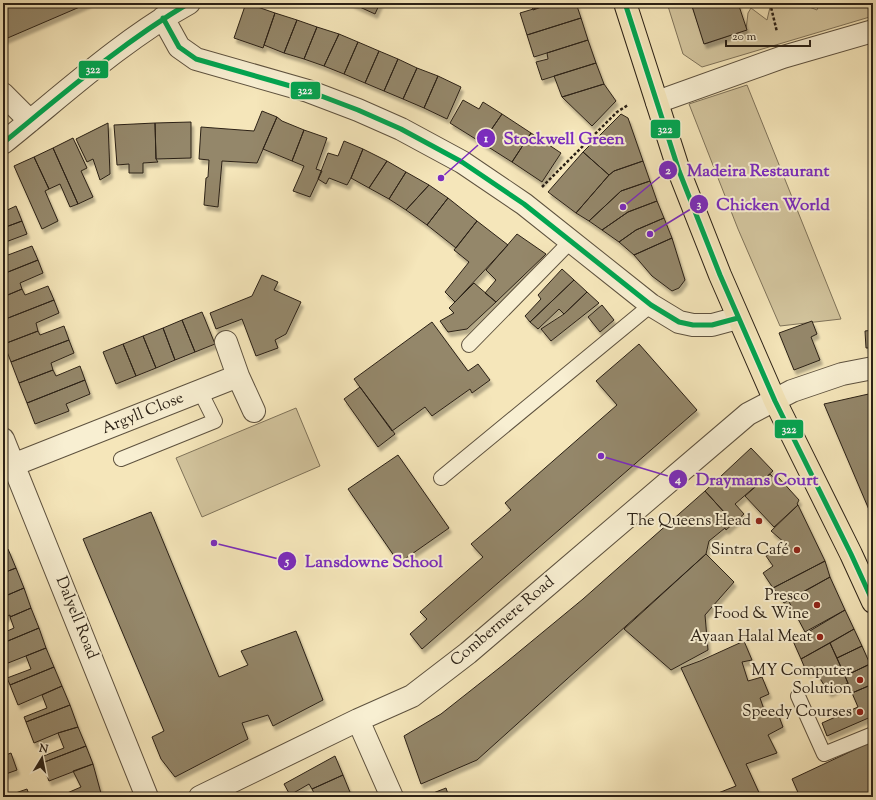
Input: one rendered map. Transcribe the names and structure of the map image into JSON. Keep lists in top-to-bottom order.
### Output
{
  "streets": {
    "street": ["Argyll Close", "Dalyell Road", "Combermere Road"]
  },
  "crossings": [
    ["Argyll Close", "Dalyell Road"]
  ],
  "places": [
    "Stockwell Green",
    "Madeira Restaurant",
    "Chicken World",
    "Draymans Court",
    "The Queens Head",
    "Lansdowne School",
    "Sintra Café",
    "Presco Food & Wine",
    "Ayaan Halal Meat",
    "MY Computer Solution",
    "Speedy Courses"
  ],
  "lines": ["transit line 322"],
  "scale_bar": "20 m",
  "north": "top"
}
